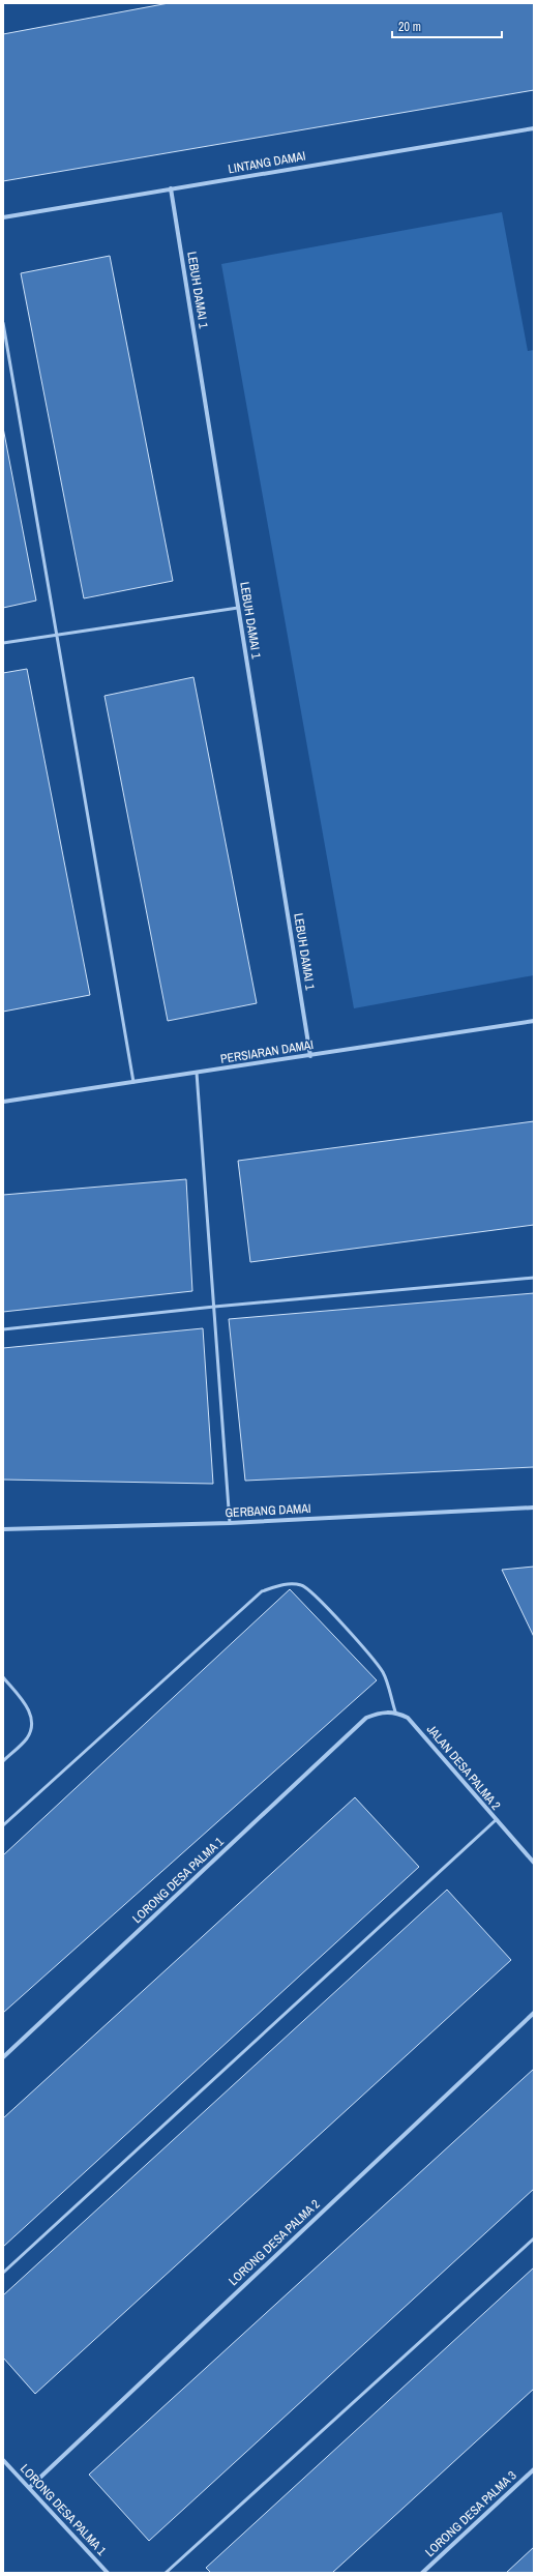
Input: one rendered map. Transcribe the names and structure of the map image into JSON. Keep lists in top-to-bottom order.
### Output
{
  "streets": {
    "street": [
      "LINTANG DAMAI",
      "LEBUH DAMAI 1",
      "PERSIARAN DAMAI",
      "GERBANG DAMAI",
      "JALAN DESA PALMA 2",
      "LORONG DESA PALMA 1",
      "LORONG DESA PALMA 2",
      "LORONG DESA PALMA 3"
    ]
  },
  "crossings": [
    ["LINTANG DAMAI", "LEBUH DAMAI 1"],
    ["LEBUH DAMAI 1", "PERSIARAN DAMAI"],
    ["JALAN DESA PALMA 2", "LORONG DESA PALMA 1"],
    ["LORONG DESA PALMA 1", "LORONG DESA PALMA 2"]
  ],
  "scale_bar": "20 m"
}
